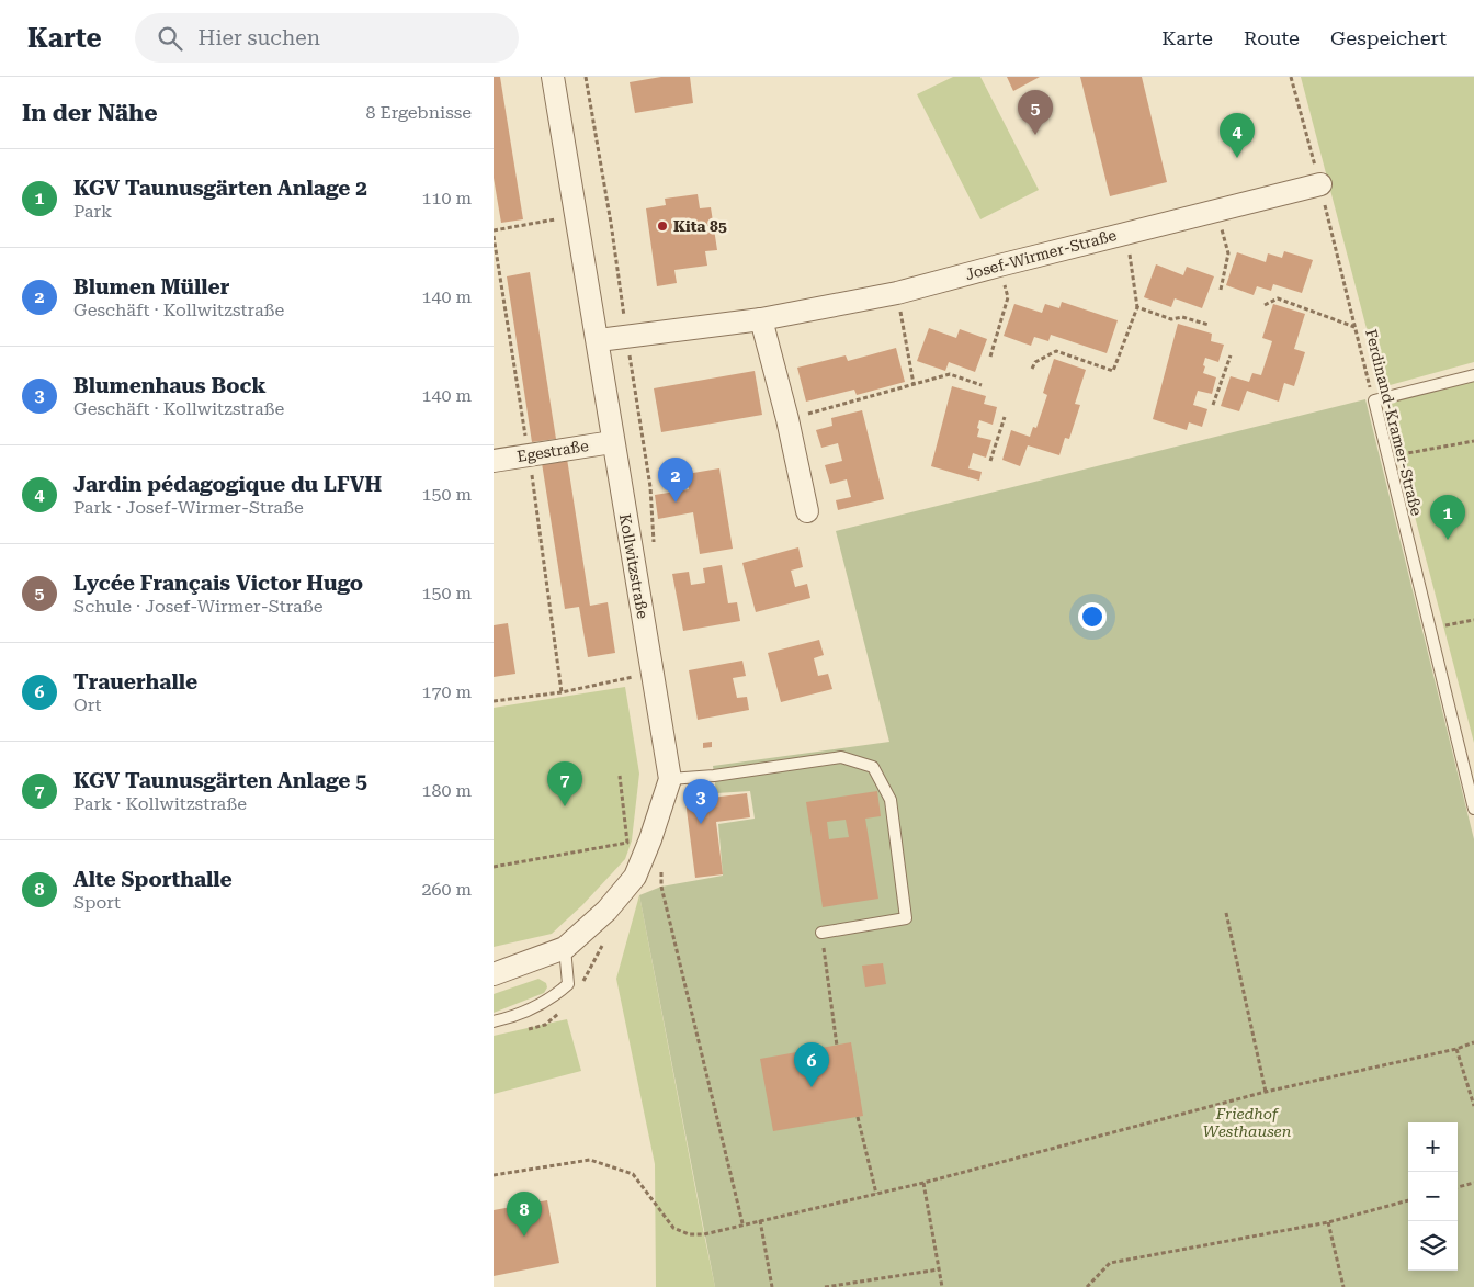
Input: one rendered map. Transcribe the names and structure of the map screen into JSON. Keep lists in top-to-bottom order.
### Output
{
  "streets": {
    "street": ["Josef-Wirmer-Straße", "Egestraße", "Kollwitzstraße"],
    "lane": ["Ferdinand-Kramer-Straße"]
  },
  "crossings": [
    ["Josef-Wirmer-Straße", "Ferdinand-Kramer-Straße"],
    ["Josef-Wirmer-Straße", "Kollwitzstraße"],
    ["Egestraße", "Kollwitzstraße"]
  ],
  "parks": ["Friedhof Westhausen"],
  "places": ["Kita 85"],
  "page": {
    "header": "Karte",
    "search": "Hier suchen",
    "nav": ["Karte", "Route", "Gespeichert"],
    "heading": ["In der Nähe", "8 Ergebnisse"],
    "pins": [
      "5",
      "4",
      "2",
      "1",
      "7",
      "3",
      "6",
      "8"
    ],
    "list": [
      {
        "mark": "1",
        "name": "KGV Taunusgärten Anlage 2",
        "note": "Park",
        "value": "110 m"
      },
      {
        "mark": "2",
        "name": "Blumen Müller",
        "note": "Geschäft · Kollwitzstraße",
        "value": "140 m"
      },
      {
        "mark": "3",
        "name": "Blumenhaus Bock",
        "note": "Geschäft · Kollwitzstraße",
        "value": "140 m"
      },
      {
        "mark": "4",
        "name": "Jardin pédagogique du LFVH",
        "note": "Park · Josef-Wirmer-Straße",
        "value": "150 m"
      },
      {
        "mark": "5",
        "name": "Lycée Français Victor Hugo",
        "note": "Schule · Josef-Wirmer-Straße",
        "value": "150 m"
      },
      {
        "mark": "6",
        "name": "Trauerhalle",
        "note": "Ort",
        "value": "170 m"
      },
      {
        "mark": "7",
        "name": "KGV Taunusgärten Anlage 5",
        "note": "Park · Kollwitzstraße",
        "value": "180 m"
      },
      {
        "mark": "8",
        "name": "Alte Sporthalle",
        "note": "Sport",
        "value": "260 m"
      }
    ],
    "map_buttons": ["+", "−"]
  }
}
